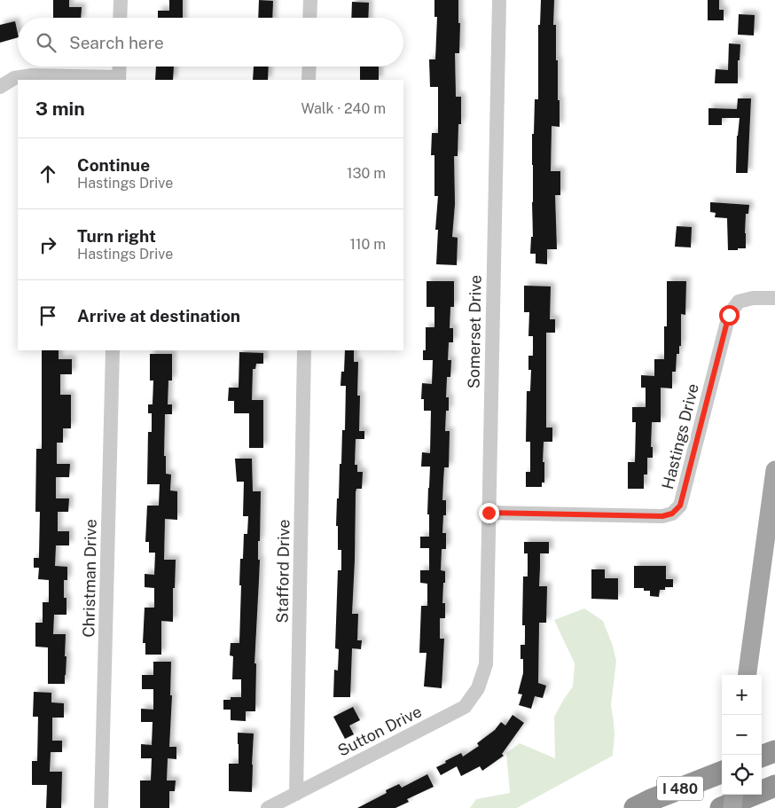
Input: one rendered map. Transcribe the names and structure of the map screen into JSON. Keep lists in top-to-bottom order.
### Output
{
  "streets": {
    "highway": ["I 480"],
    "street": [
      "Somerset Drive",
      "Hastings Drive",
      "Stafford Drive",
      "Christman Drive",
      "Sutton Drive"
    ]
  },
  "crossings": [
    ["Somerset Drive", "Hastings Drive"],
    ["Somerset Drive", "Sutton Drive"],
    ["Stafford Drive", "Sutton Drive"]
  ],
  "page": {
    "search": "Search here",
    "heading": ["3 min", "Walk · 240 m"],
    "list": [
      ["Continue", "Hastings Drive", "130 m"],
      ["Turn right", "Hastings Drive", "110 m"],
      "Arrive at destination"
    ],
    "map_buttons": ["+", "−"]
  }
}
